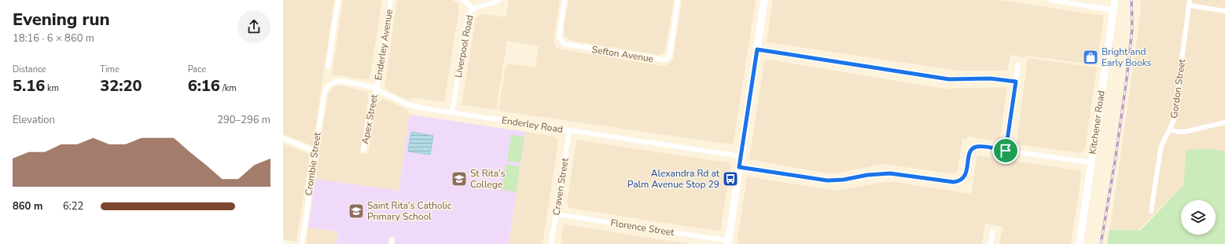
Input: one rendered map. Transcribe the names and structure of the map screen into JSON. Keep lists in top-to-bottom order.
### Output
{
  "streets": {
    "main road": ["Kitchener Road"],
    "street": [
      "Enderley Avenue",
      "Liverpool Road",
      "Sefton Avenue",
      "Gordon Street",
      "Apex Street",
      "Enderley Road",
      "Crombie Street",
      "Craven Street",
      "Florence Street"
    ]
  },
  "crossings": [
    ["Enderley Avenue", "Apex Street"],
    ["Enderley Avenue", "Enderley Road"],
    ["Liverpool Road", "Enderley Road"],
    ["Apex Street", "Enderley Road"],
    ["Enderley Road", "Crombie Street"],
    ["Enderley Road", "Craven Street"],
    ["Craven Street", "Florence Street"]
  ],
  "places": {
    "shop": ["Bright and Early Books"],
    "school or university": ["St Rita's College", "Saint Rita's Catholic Primary School"],
    "bus stop": ["Alexandra Rd at Palm Avenue Stop 29"]
  },
  "page": {
    "heading": ["Evening run", "18:16 · 6 × 860 m"],
    "stats": [
      ["Distance", "5.16 km"],
      ["Time", "32:20"],
      ["Pace", "6:16 /km"]
    ],
    "chart": ["Elevation", "290–296 m"],
    "list": [
      {
        "name": "860 m",
        "note": "6:22"
      }
    ]
  }
}
